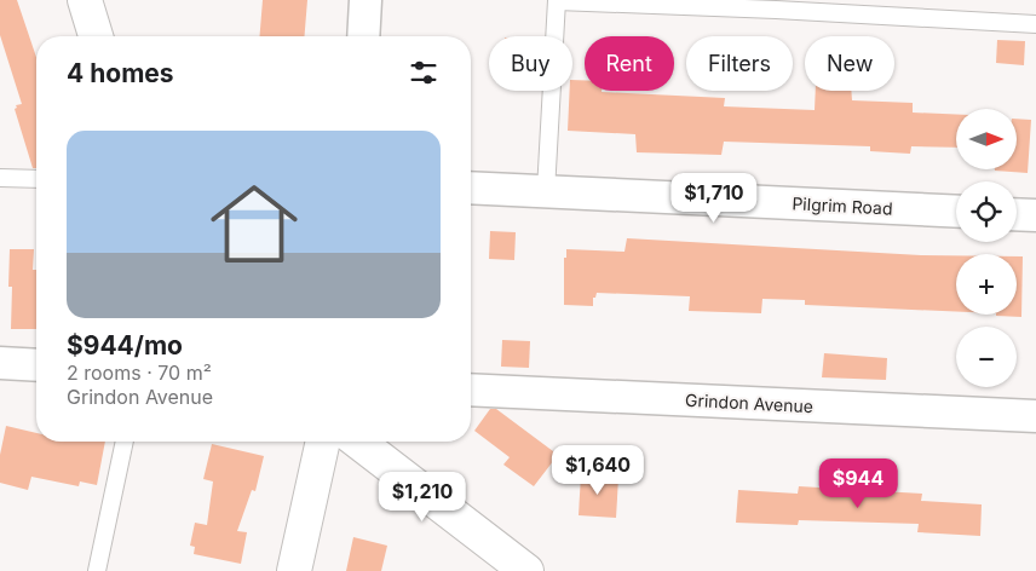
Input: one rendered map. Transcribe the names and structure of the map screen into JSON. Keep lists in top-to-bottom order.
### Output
{
  "streets": {
    "street": ["Pilgrim Road", "Grindon Avenue"]
  },
  "north": "right",
  "page": {
    "chip": [
      "Buy",
      "Rent",
      "Filters",
      "New"
    ],
    "heading": "4 homes",
    "map_buttons": ["+", "−"],
    "list": [
      {
        "name": "$944/mo",
        "note": "2 rooms · 70 m² · Grindon Avenue"
      }
    ],
    "price": [
      "$1,710",
      "$1,640",
      "$944",
      "$1,210"
    ]
  }
}
